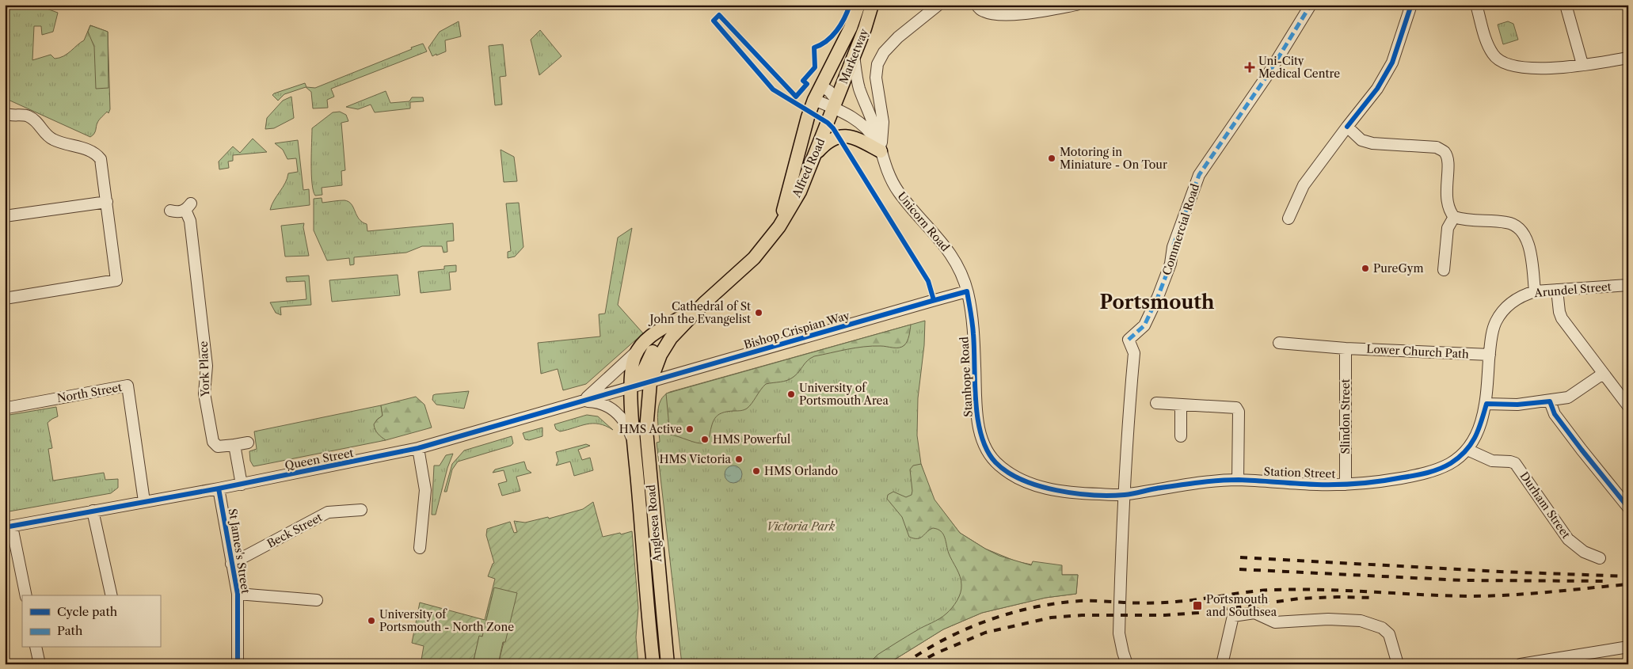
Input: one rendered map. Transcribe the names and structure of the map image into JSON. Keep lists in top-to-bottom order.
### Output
{
  "streets": {
    "main road": ["Marketway", "Alfred Road", "Anglesea Road"],
    "street": [
      "Unicorn Road",
      "Commercial Road",
      "Arundel Street",
      "Bishop Crispian Way",
      "Lower Church Path",
      "York Place",
      "Stanhope Road",
      "North Street",
      "Slindon Street",
      "Queen Street",
      "Station Street",
      "Durham Street",
      "Beck Street",
      "St James's Street"
    ]
  },
  "crossings": [
    ["Marketway", "Alfred Road"],
    ["Marketway", "Unicorn Road"],
    ["Alfred Road", "Unicorn Road"],
    ["Alfred Road", "Bishop Crispian Way"],
    ["Alfred Road", "Anglesea Road"],
    ["Unicorn Road", "Bishop Crispian Way"],
    ["Unicorn Road", "Stanhope Road"],
    ["Commercial Road", "Stanhope Road"],
    ["Commercial Road", "Station Street"],
    ["Arundel Street", "Lower Church Path"],
    ["Arundel Street", "Station Street"],
    ["Arundel Street", "Durham Street"],
    ["Bishop Crispian Way", "Stanhope Road"],
    ["Bishop Crispian Way", "Queen Street"],
    ["Bishop Crispian Way", "Anglesea Road"],
    ["Lower Church Path", "Slindon Street"],
    ["Stanhope Road", "Station Street"],
    ["North Street", "Queen Street"],
    ["Slindon Street", "Station Street"],
    ["Queen Street", "Anglesea Road"],
    ["Queen Street", "St James's Street"],
    ["Station Street", "Durham Street"],
    ["Beck Street", "St James's Street"]
  ],
  "districts": ["Portsmouth"],
  "parks": ["Victoria Park"],
  "places": {
    "health": ["Uni-City Medical Centre"],
    "other": [
      "Motoring in Miniature - On Tour",
      "PureGym",
      "Cathedral of St John the Evangelist",
      "University of Portsmouth Area",
      "HMS Active",
      "HMS Powerful",
      "HMS Victoria",
      "HMS Orlando",
      "University of Portsmouth - North Zone"
    ],
    "transit": ["Portsmouth and Southsea"]
  },
  "legend": ["Cycle path", "Path"]
}
